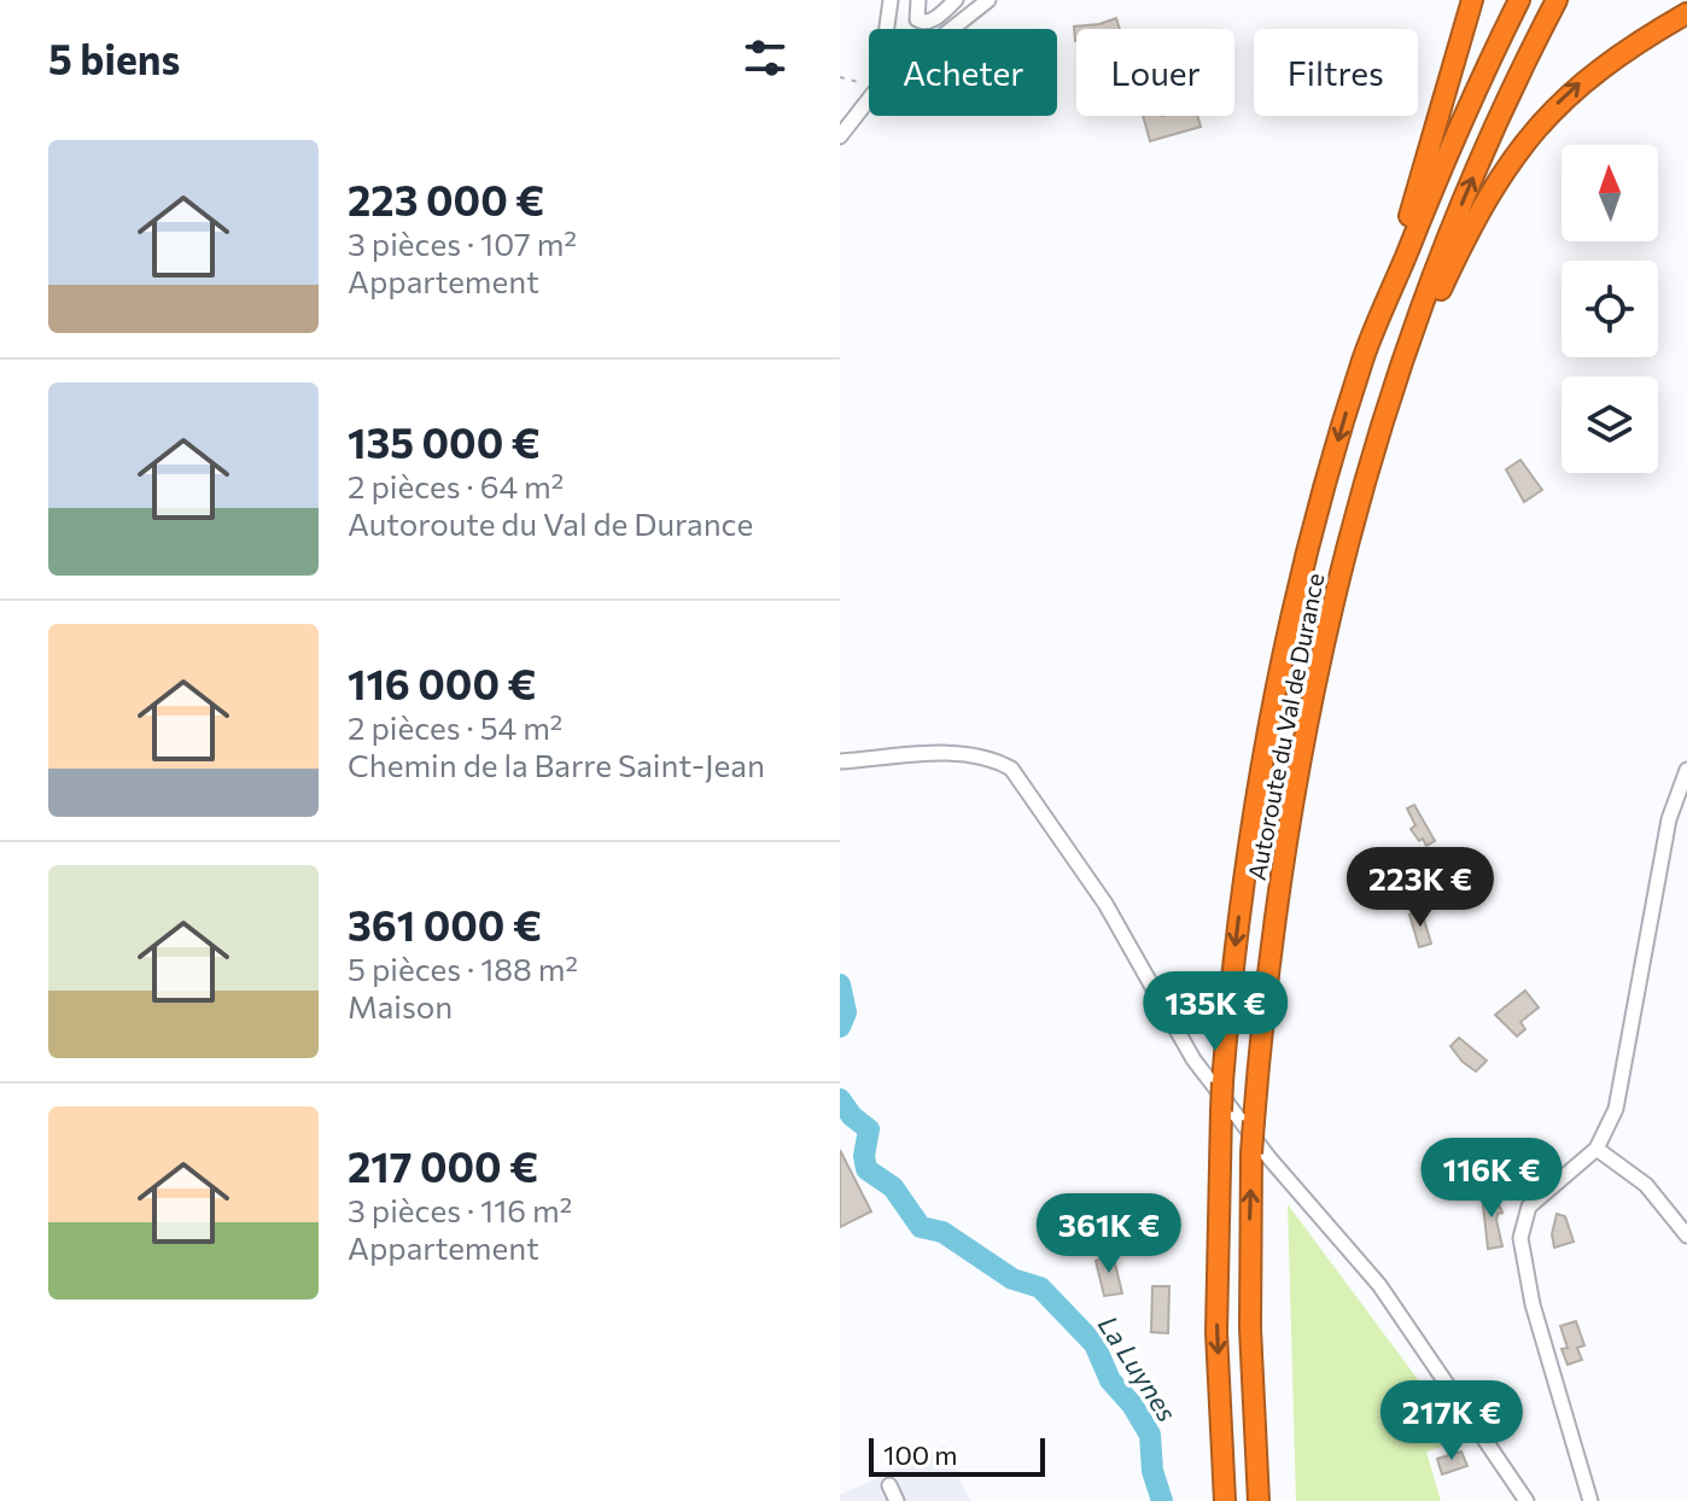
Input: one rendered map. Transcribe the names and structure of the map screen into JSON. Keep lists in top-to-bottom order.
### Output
{
  "streets": {
    "highway": ["Autoroute du Val de Durance"]
  },
  "water": ["La Luynes"],
  "scale_bar": "100 m",
  "north": "top",
  "page": {
    "heading": "5 biens",
    "chip": ["Acheter", "Louer", "Filtres"],
    "list": [
      {
        "name": "223 000 €",
        "note": "3 pièces · 107 m² · Appartement"
      },
      {
        "name": "135 000 €",
        "note": "2 pièces · 64 m² · Autoroute du Val de Durance"
      },
      {
        "name": "116 000 €",
        "note": "2 pièces · 54 m² · Chemin de la Barre Saint-Jean"
      },
      {
        "name": "361 000 €",
        "note": "5 pièces · 188 m² · Maison"
      },
      {
        "name": "217 000 €",
        "note": "3 pièces · 116 m² · Appartement"
      }
    ],
    "price": [
      "223K €",
      "135K €",
      "116K €",
      "361K €",
      "217K €"
    ],
    "scale": "100 m"
  }
}
